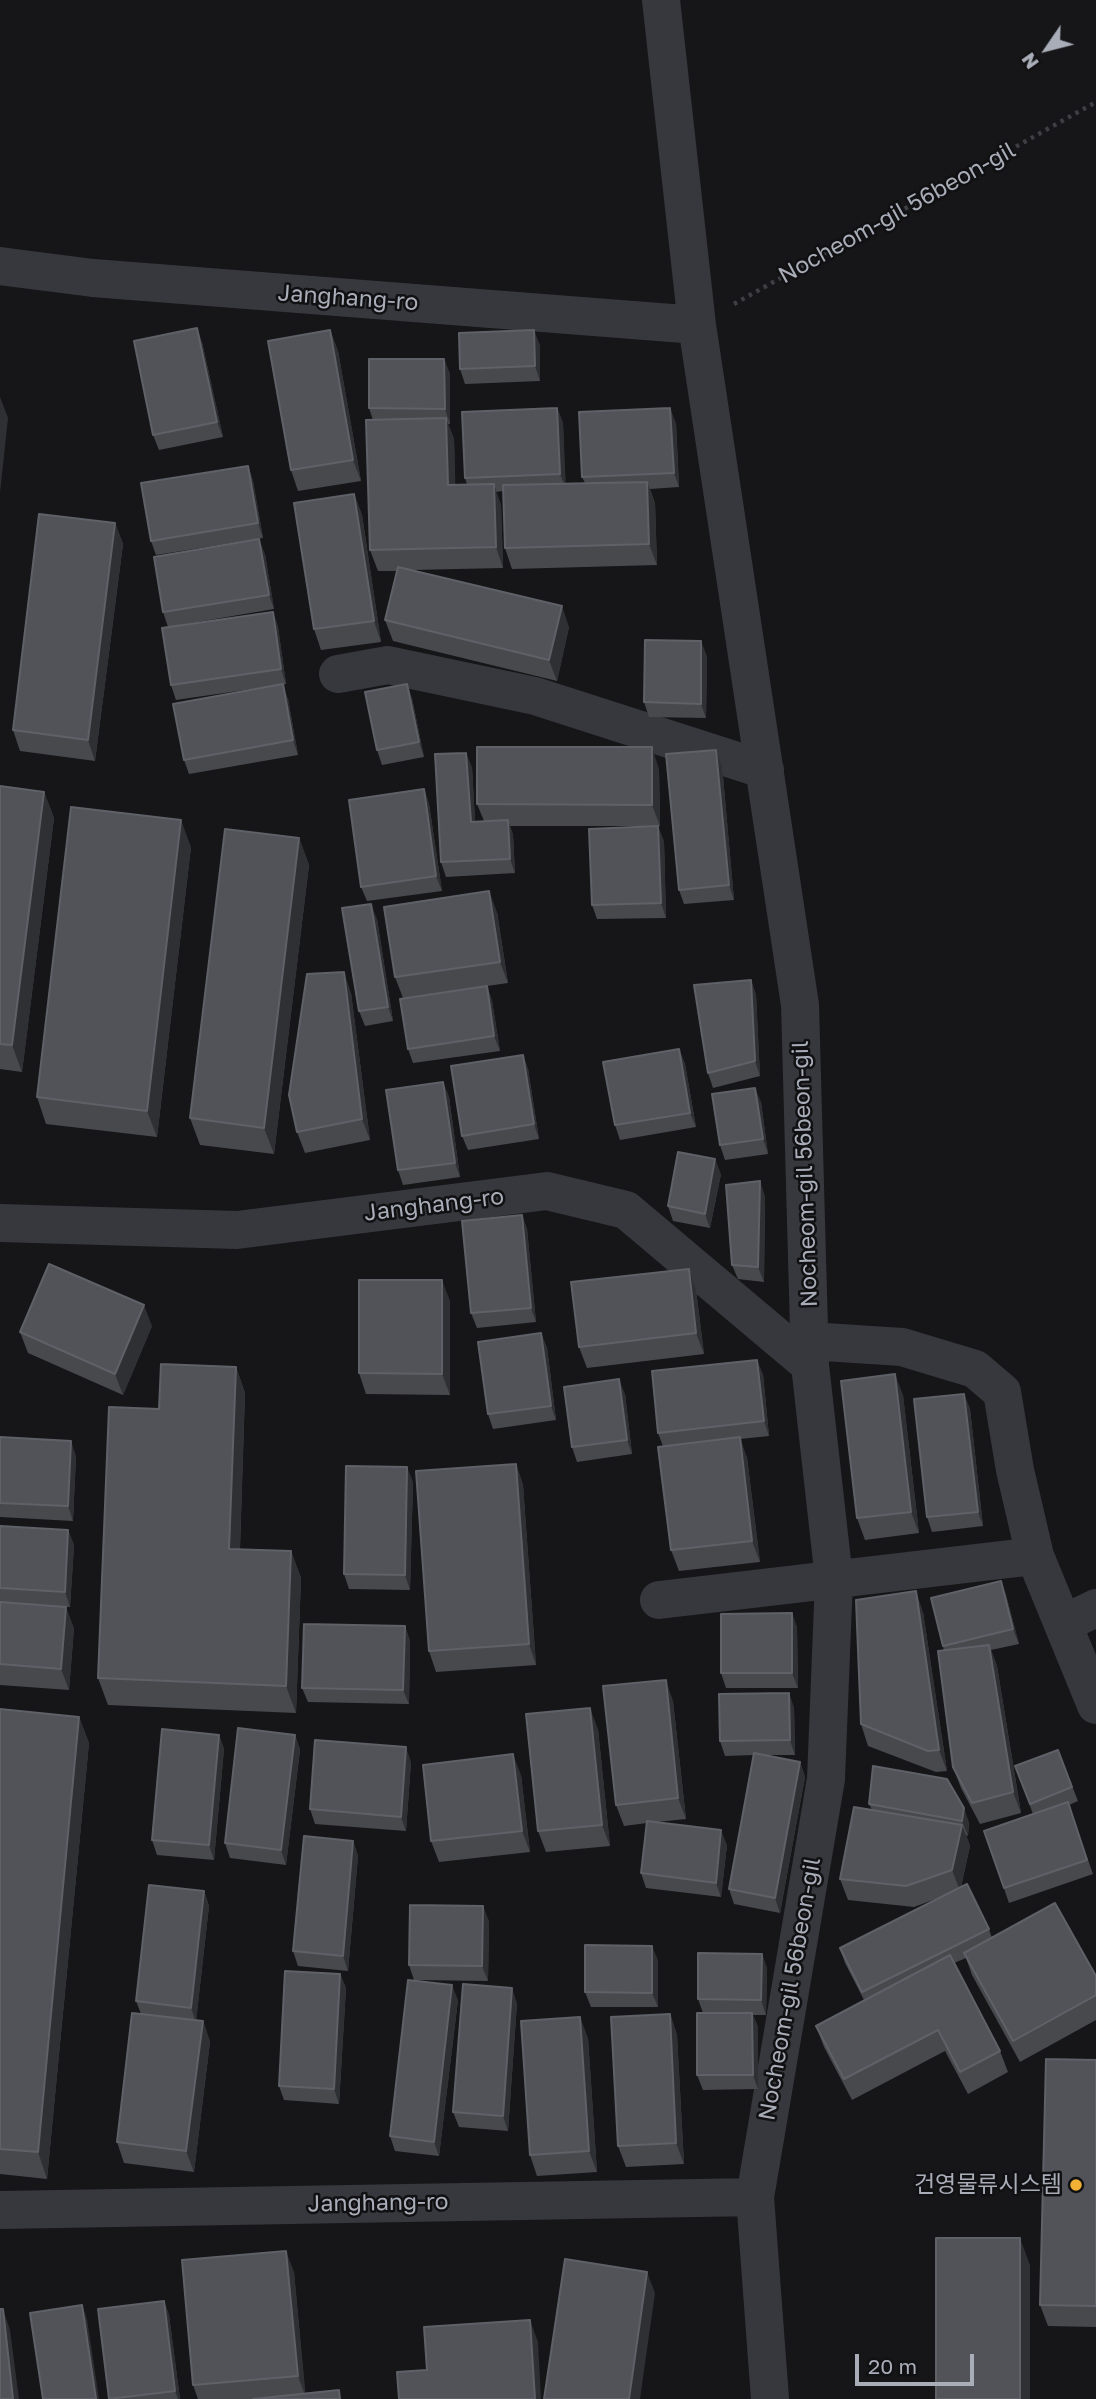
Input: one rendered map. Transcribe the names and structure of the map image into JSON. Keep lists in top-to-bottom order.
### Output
{
  "streets": {
    "street": ["Nocheom-gil 56beon-gil", "Janghang-ro"]
  },
  "crossings": [
    ["Nocheom-gil 56beon-gil", "Janghang-ro"]
  ],
  "places": ["건영물류시스템"],
  "scale_bar": "20 m",
  "north": "bottom left"
}
